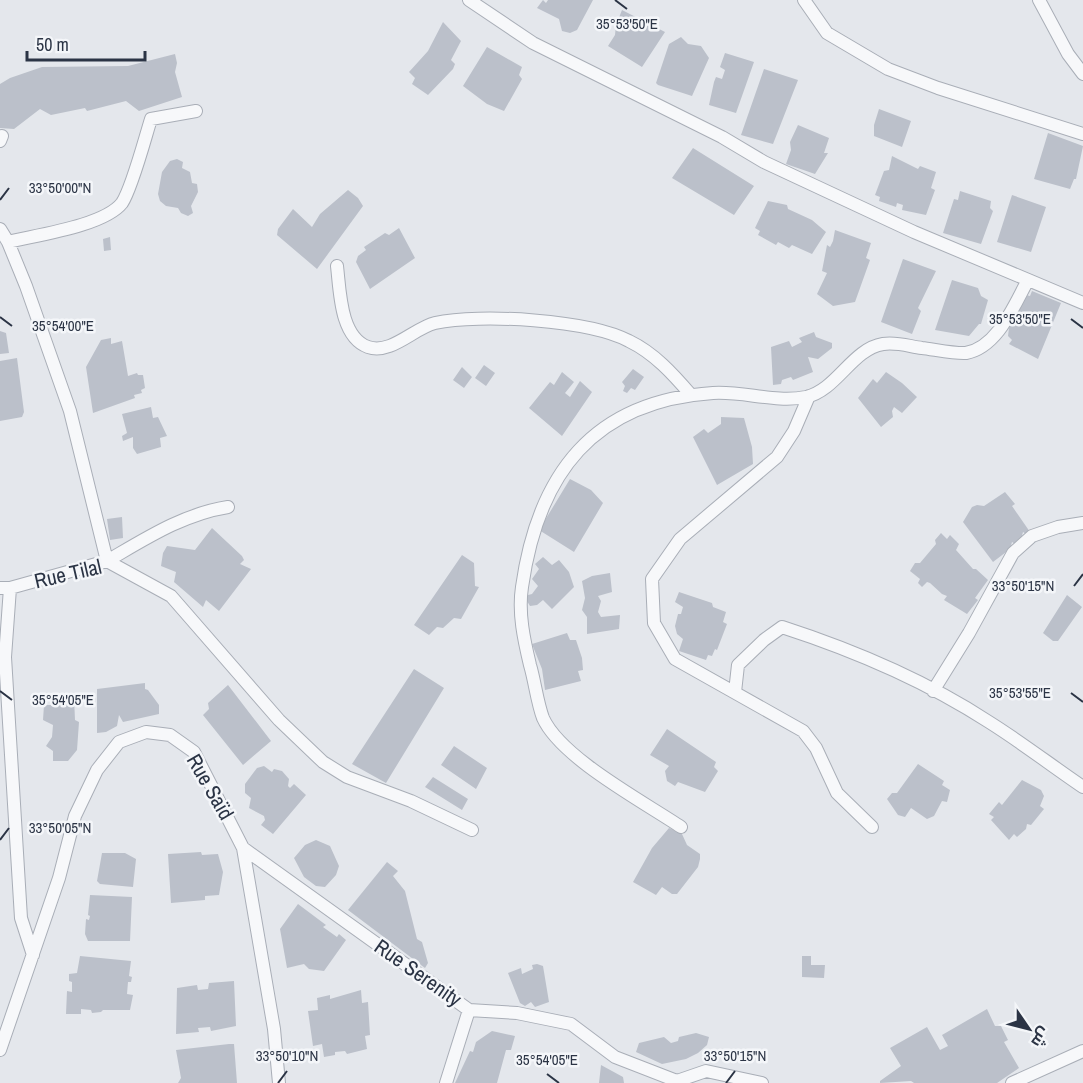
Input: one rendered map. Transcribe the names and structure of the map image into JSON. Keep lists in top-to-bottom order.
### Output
{
  "streets": {
    "street": ["Rue Tilal", "Rue Saïd", "Rue Serenity"]
  },
  "crossings": [
    ["Rue Tilal", "Rue Saïd"],
    ["Rue Saïd", "Rue Serenity"]
  ],
  "scale_bar": "50 m",
  "north": "bottom right",
  "coordinates": [
    "35°53'50\"E",
    "33°50'00\"N",
    "35°54'00\"E",
    "33°50'15\"N",
    "35°53'55\"E",
    "35°54'05\"E",
    "33°50'05\"N",
    "33°50'10\"N"
  ]
}
